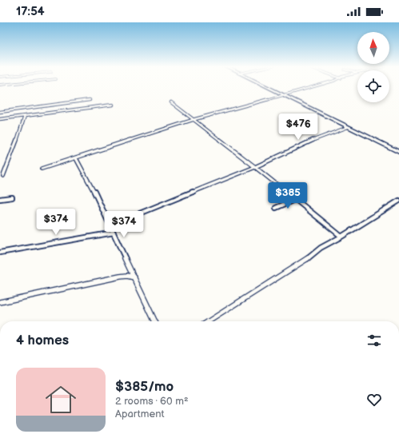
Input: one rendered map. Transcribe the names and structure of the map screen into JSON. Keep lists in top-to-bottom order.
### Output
{
  "north": "top",
  "page": {
    "status": "17:54",
    "price": [
      "$476",
      "$385",
      "$374",
      "$374"
    ],
    "heading": "4 homes",
    "list": [
      {
        "name": "$385/mo",
        "note": "2 rooms · 60 m² · Apartment"
      }
    ]
  }
}
